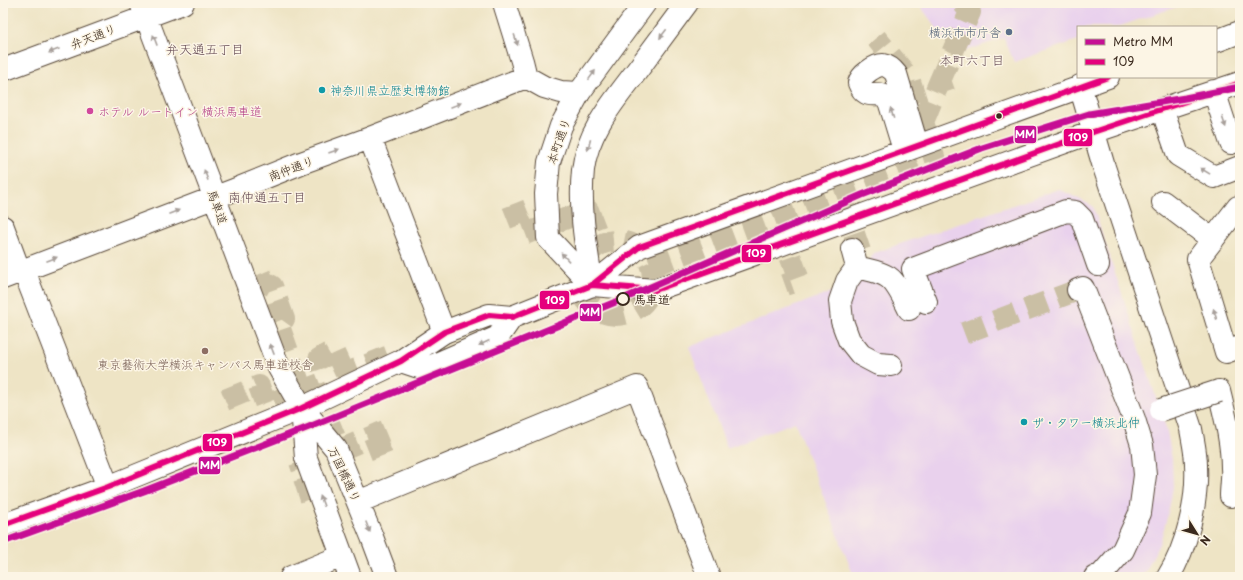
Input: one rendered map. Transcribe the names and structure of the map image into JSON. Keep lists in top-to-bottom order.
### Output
{
  "streets": {
    "main road": [
      "弁天通り",
      "本町通り",
      "南仲通り",
      "馬車道",
      "万国橋通り"
    ]
  },
  "crossings": [
    ["弁天通り", "馬車道"],
    ["南仲通り", "馬車道"],
    ["馬車道", "万国橋通り"]
  ],
  "one_way": ["弁天通り", "南仲通り"],
  "districts": ["弁天通五丁目", "本町六丁目", "南仲通五丁目"],
  "places": [
    "横浜市市庁舎",
    "神奈川県立歴史博物館",
    "ホテル ルートイン 横浜馬車道",
    "馬車道",
    "東京藝術大学横浜キャンパス馬車道校舎",
    "ザ・タワー横浜北仲"
  ],
  "lines": ["transit line 109", "metro line MM"],
  "legend": ["Metro MM", "109"],
  "north": "bottom right"
}
